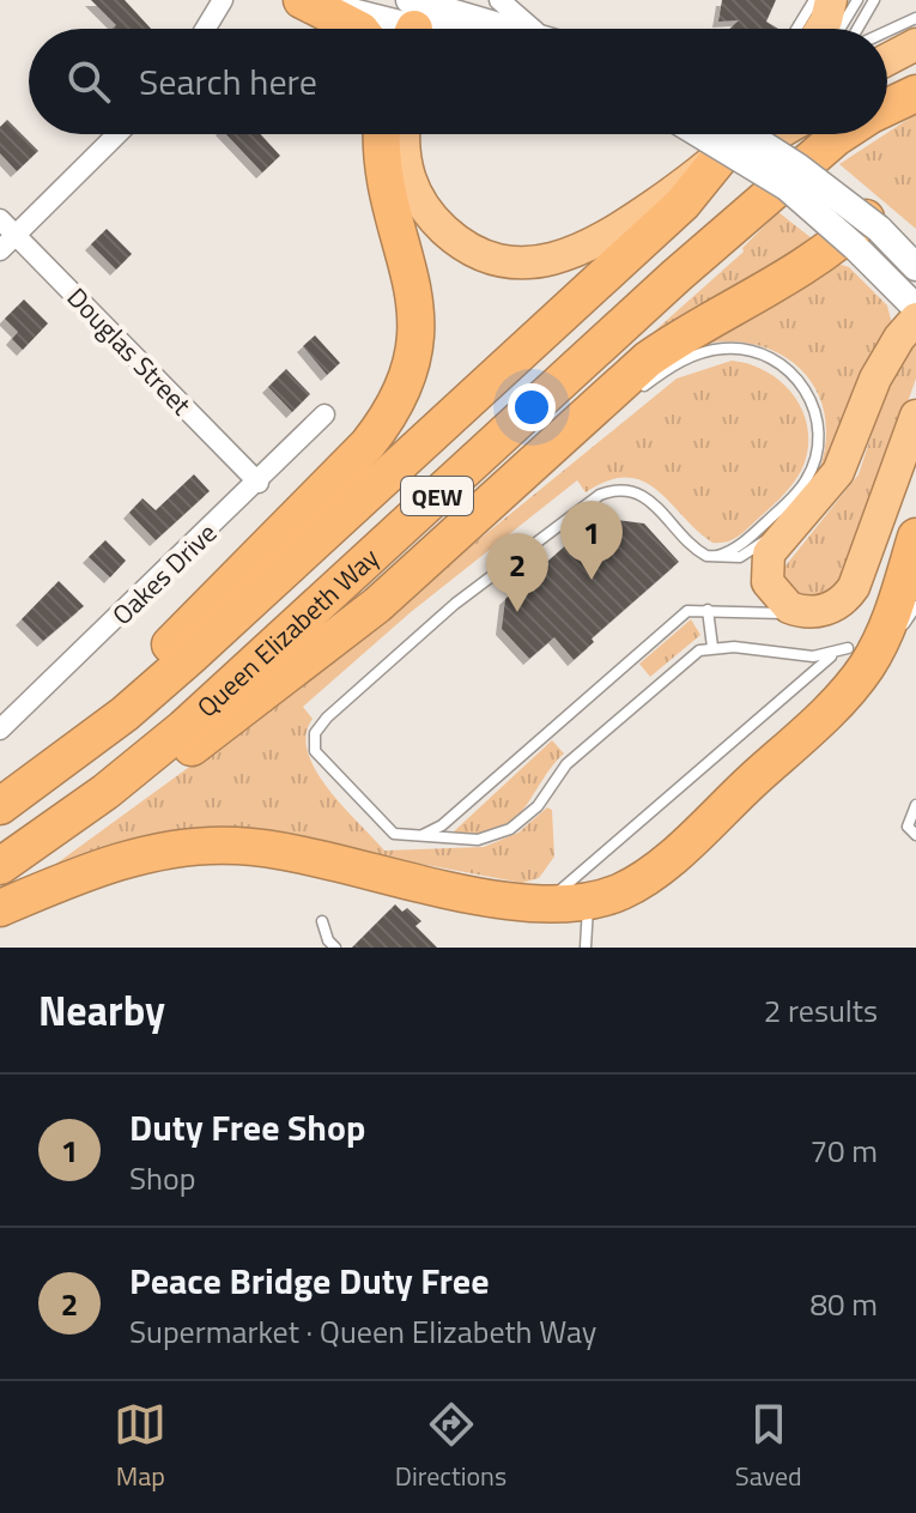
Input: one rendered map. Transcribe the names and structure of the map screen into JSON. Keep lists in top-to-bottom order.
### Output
{
  "streets": {
    "highway": ["QEW", "Queen Elizabeth Way"],
    "street": ["Douglas Street", "Oakes Drive"]
  },
  "crossings": [
    ["Douglas Street", "Oakes Drive"]
  ],
  "page": {
    "search": "Search here",
    "pins": ["1", "2"],
    "heading": ["Nearby", "2 results"],
    "list": [
      {
        "mark": "1",
        "name": "Duty Free Shop",
        "note": "Shop",
        "value": "70 m"
      },
      {
        "mark": "2",
        "name": "Peace Bridge Duty Free",
        "note": "Supermarket · Queen Elizabeth Way",
        "value": "80 m"
      }
    ],
    "nav": ["Map", "Directions", "Saved"]
  }
}
